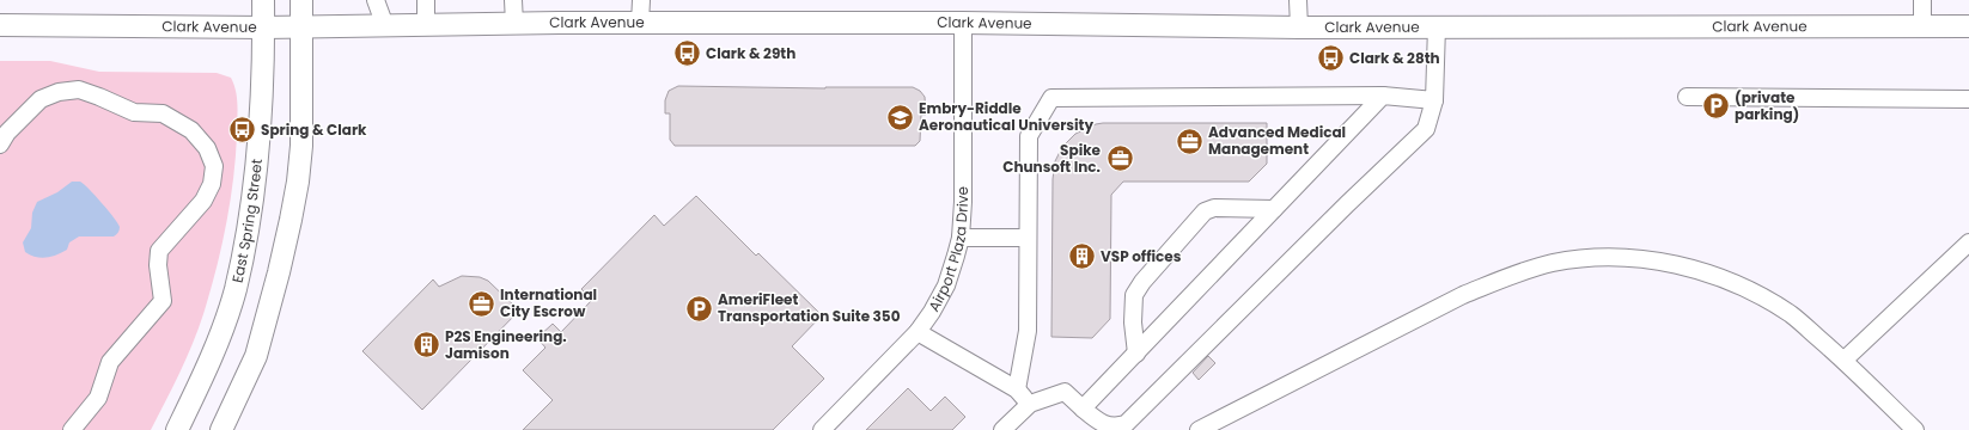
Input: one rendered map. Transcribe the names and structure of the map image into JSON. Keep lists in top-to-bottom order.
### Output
{
  "streets": {
    "main road": ["Clark Avenue", "East Spring Street"],
    "street": ["Airport Plaza Drive"]
  },
  "crossings": [
    ["Clark Avenue", "East Spring Street"],
    ["Clark Avenue", "Airport Plaza Drive"]
  ],
  "places": {
    "bus stop": ["Clark & 29th", "Clark & 28th", "Spring & Clark"],
    "parking": ["(private parking)", "AmeriFleet Transportation Suite 350"],
    "school or university": ["Embry-Riddle Aeronautical University"],
    "office": ["Advanced Medical Management", "Spike Chunsoft Inc.", "International City Escrow"],
    "building": ["VSP offices", "P2S Engineering. Jamison"]
  }
}
